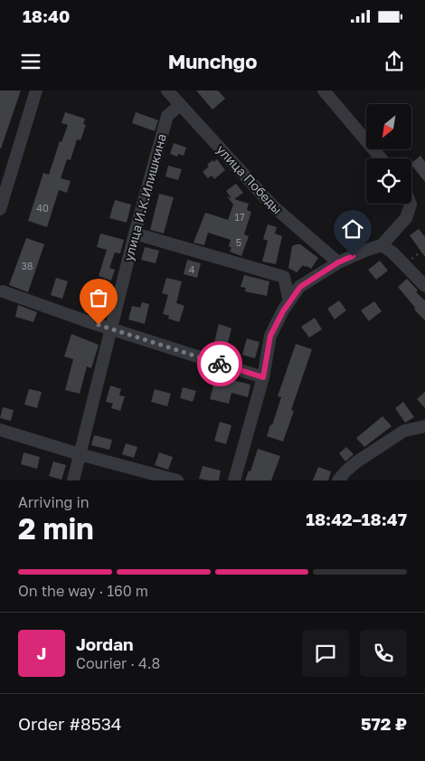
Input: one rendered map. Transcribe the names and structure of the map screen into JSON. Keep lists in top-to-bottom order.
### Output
{
  "streets": {
    "street": ["улица Победы", "улица И.К.Илишкина"]
  },
  "crossings": [
    ["улица Победы", "улица И.К.Илишкина"]
  ],
  "house_numbers": [
    "40",
    "17",
    "5",
    "38",
    "4"
  ],
  "north": "bottom left",
  "page": {
    "status": "18:40",
    "header": "Munchgo",
    "heading": ["2 min", "Arriving in", "18:42–18:47"],
    "panel": [
      "Jordan",
      "Courier · 4.8",
      "Order #8534",
      "572 ₽"
    ],
    "bar": "On the way · 160 m",
    "round": "J"
  }
}
